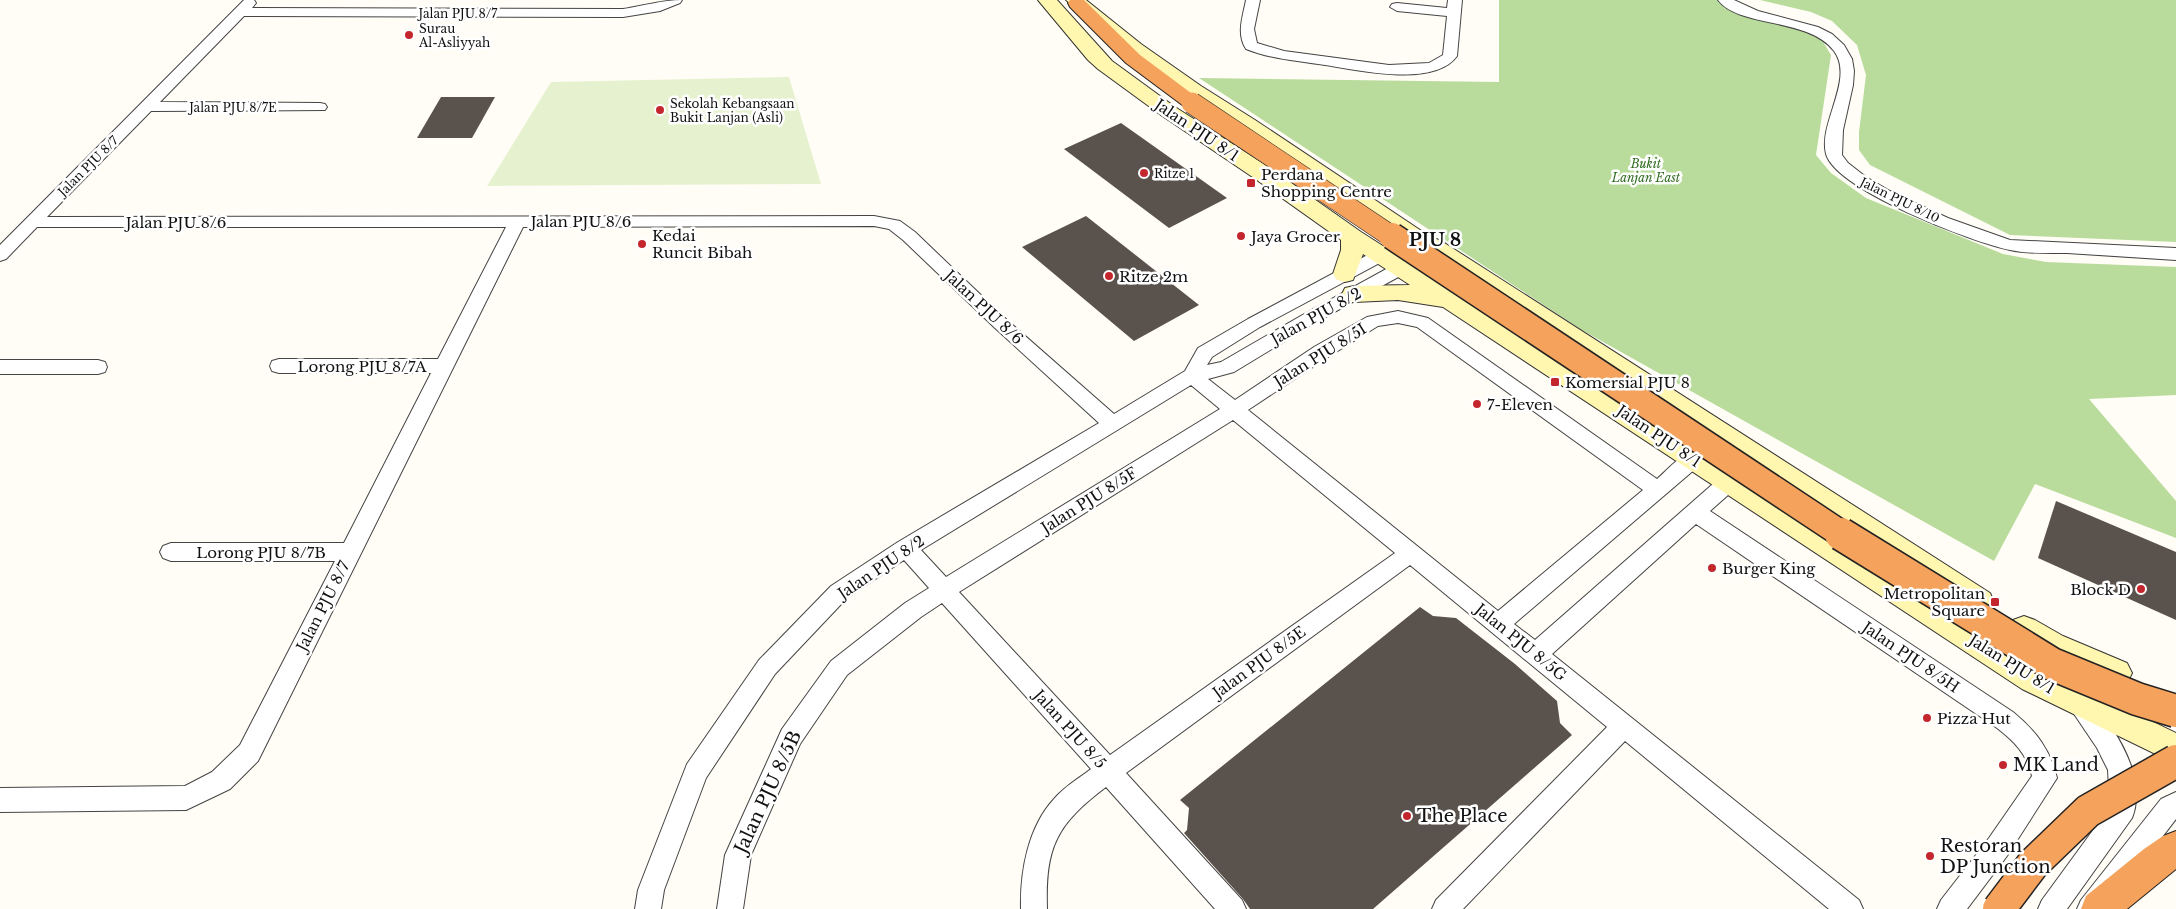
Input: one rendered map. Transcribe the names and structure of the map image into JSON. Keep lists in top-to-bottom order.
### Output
{
  "streets": {
    "main road": ["Jalan PJU 8/1"],
    "street": [
      "Jalan PJU 8/7",
      "Jalan PJU 8/7E",
      "Jalan PJU 8/10",
      "Jalan PJU 8/6",
      "Jalan PJU 8/2",
      "Jalan PJU 8/5I",
      "Lorong PJU 8/7A",
      "Jalan PJU 8/5F",
      "Lorong PJU 8/7B",
      "Jalan PJU 8/5G",
      "Jalan PJU 8/5H",
      "Jalan PJU 8/5E",
      "Jalan PJU 8/5",
      "Jalan PJU 8/5B"
    ]
  },
  "crossings": [
    ["Jalan PJU 8/7", "Jalan PJU 8/7E"],
    ["Jalan PJU 8/7", "Jalan PJU 8/6"],
    ["Jalan PJU 8/7", "Lorong PJU 8/7A"],
    ["Jalan PJU 8/7", "Lorong PJU 8/7B"],
    ["Jalan PJU 8/1", "Jalan PJU 8/2"],
    ["Jalan PJU 8/6", "Jalan PJU 8/2"],
    ["Jalan PJU 8/2", "Jalan PJU 8/5G"],
    ["Jalan PJU 8/2", "Jalan PJU 8/5"],
    ["Jalan PJU 8/5I", "Jalan PJU 8/5F"],
    ["Jalan PJU 8/5I", "Jalan PJU 8/5G"],
    ["Jalan PJU 8/5F", "Jalan PJU 8/5G"],
    ["Jalan PJU 8/5F", "Jalan PJU 8/5"],
    ["Jalan PJU 8/5F", "Jalan PJU 8/5B"],
    ["Jalan PJU 8/5G", "Jalan PJU 8/5E"],
    ["Jalan PJU 8/5E", "Jalan PJU 8/5"],
    ["Jalan PJU 8/5", "Jalan PJU 8/5B"]
  ],
  "districts": ["PJU 8"],
  "parks": ["Bukit Lanjan East"],
  "places": {
    "other": [
      "Surau Al-Asliyyah",
      "Sekolah Kebangsaan Bukit Lanjan (Asli)",
      "Ritze 1",
      "Jaya Grocer",
      "Kedai Runcit Bibah",
      "Ritze 2m",
      "7-Eleven",
      "Burger King",
      "Block D",
      "Pizza Hut",
      "MK Land",
      "The Place",
      "Restoran DP Junction"
    ],
    "transit": ["Perdana Shopping Centre", "Komersial PJU 8", "Metropolitan Square"]
  }
}
